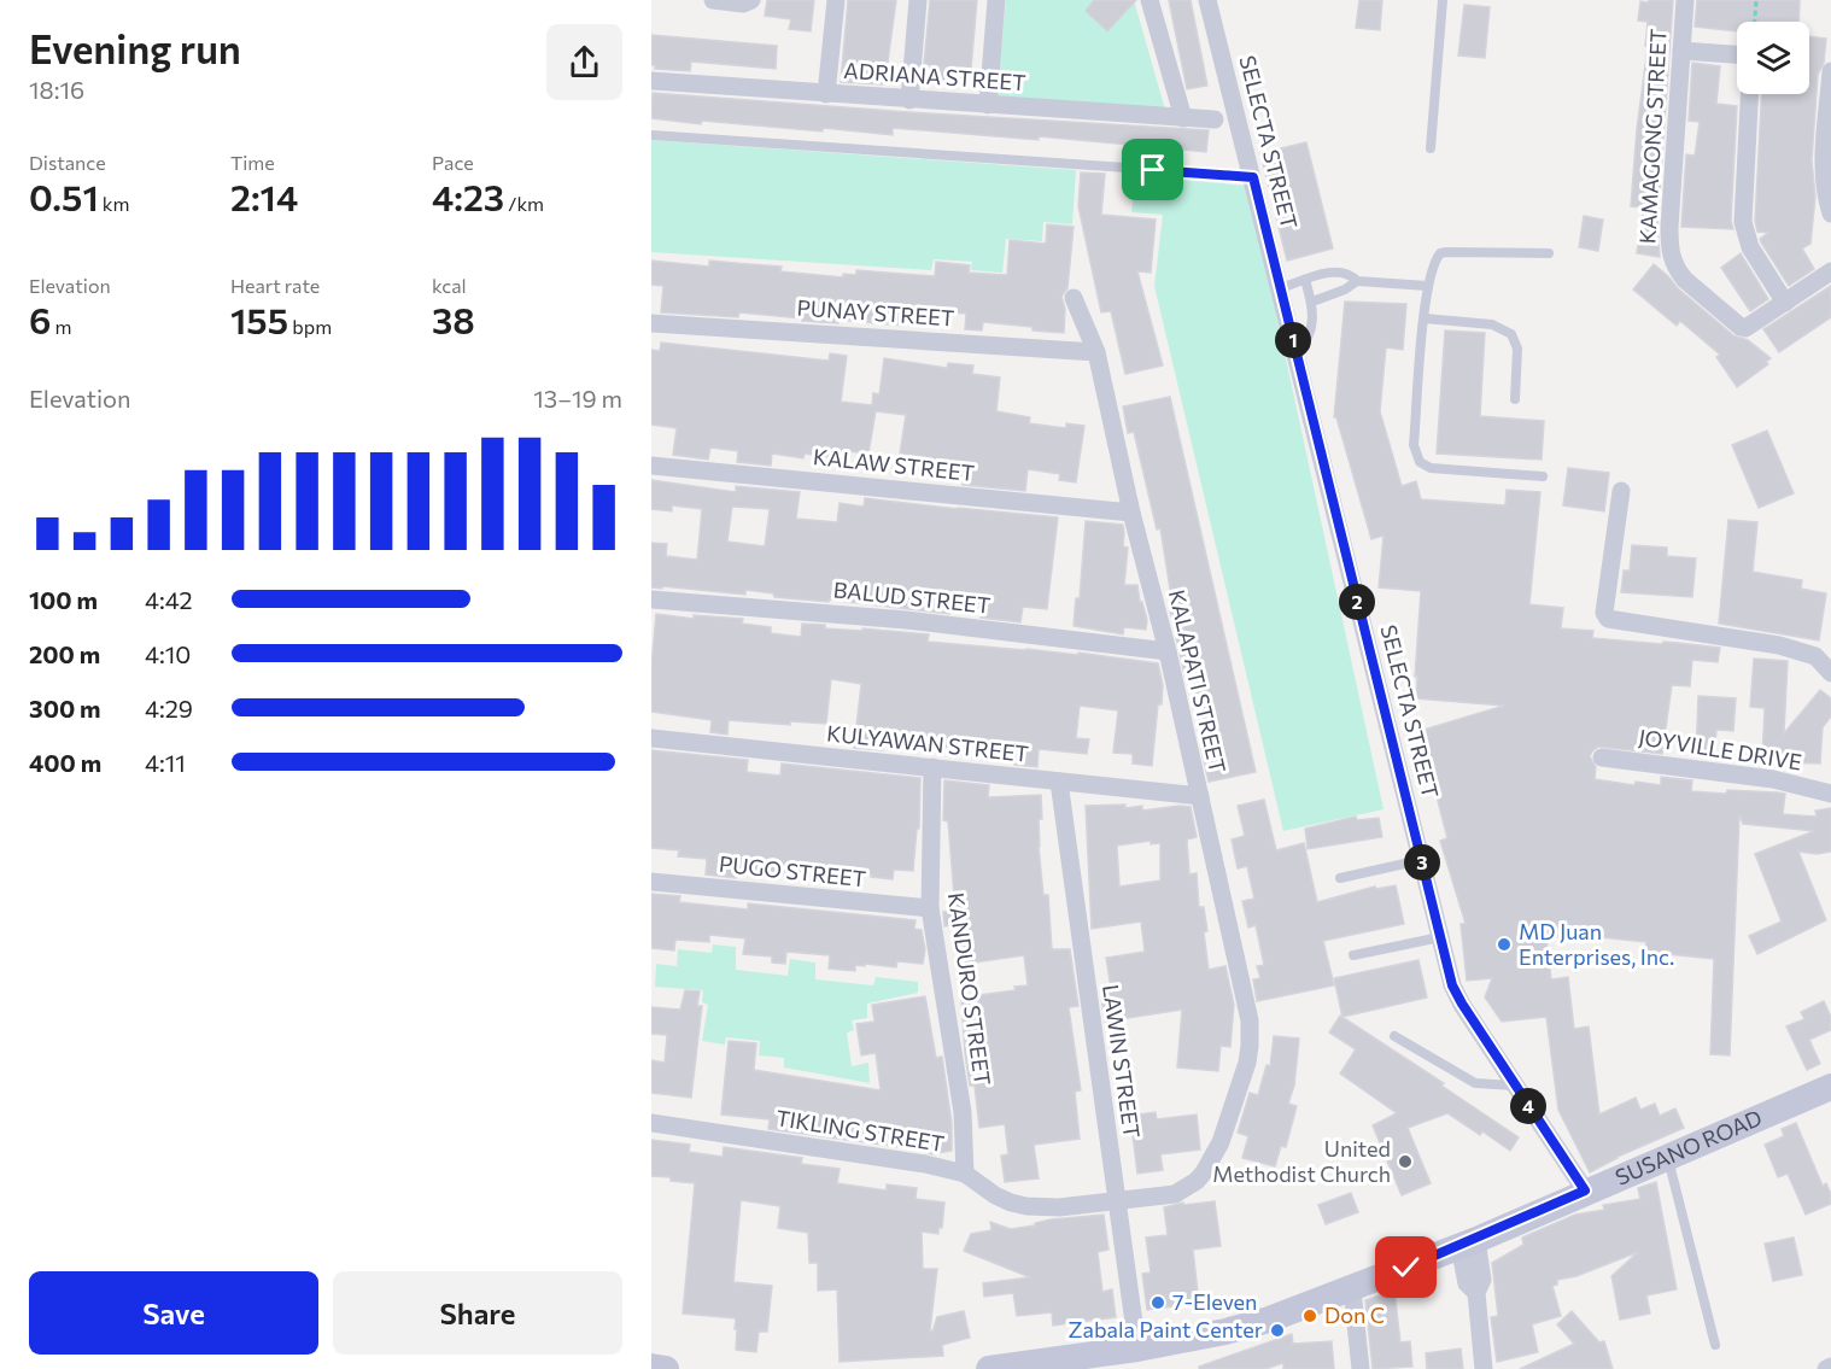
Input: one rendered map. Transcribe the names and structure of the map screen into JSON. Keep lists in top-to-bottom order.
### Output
{
  "streets": {
    "main road": ["SUSANO ROAD"],
    "street": [
      "ADRIANA STREET",
      "KAMAGONG STREET",
      "SELECTA STREET",
      "PUNAY STREET",
      "KALAW STREET",
      "BALUD STREET",
      "KALAPATI STREET",
      "KULYAWAN STREET",
      "JOYVILLE DRIVE",
      "PUGO STREET",
      "KANDURO STREET",
      "LAWIN STREET",
      "TIKLING STREET"
    ]
  },
  "crossings": [
    ["SELECTA STREET", "SUSANO ROAD"],
    ["PUNAY STREET", "KALAPATI STREET"],
    ["KALAW STREET", "KALAPATI STREET"],
    ["BALUD STREET", "KALAPATI STREET"],
    ["KALAPATI STREET", "KULYAWAN STREET"],
    ["KALAPATI STREET", "TIKLING STREET"],
    ["KULYAWAN STREET", "KANDURO STREET"],
    ["KULYAWAN STREET", "LAWIN STREET"],
    ["PUGO STREET", "KANDURO STREET"],
    ["KANDURO STREET", "TIKLING STREET"],
    ["LAWIN STREET", "TIKLING STREET"],
    ["LAWIN STREET", "SUSANO ROAD"]
  ],
  "places": [
    "MD Juan Enterprises, Inc.",
    "United Methodist Church",
    "7-Eleven",
    "Don C",
    "Zabala Paint Center"
  ],
  "page": {
    "heading": ["Evening run", "18:16"],
    "stats": [
      ["Distance", "0.51 km"],
      ["Time", "2:14"],
      ["Pace", "4:23 /km"],
      ["Elevation", "6 m"],
      ["Heart rate", "155 bpm"],
      ["kcal", "38"]
    ],
    "pins": [
      "1",
      "2",
      "3",
      "4"
    ],
    "chart": ["Elevation", "13–19 m"],
    "list": [
      {
        "name": "100 m",
        "note": "4:42"
      },
      {
        "name": "200 m",
        "note": "4:10"
      },
      {
        "name": "300 m",
        "note": "4:29"
      },
      {
        "name": "400 m",
        "note": "4:11"
      }
    ],
    "buttons": ["Save", "Share"]
  }
}
